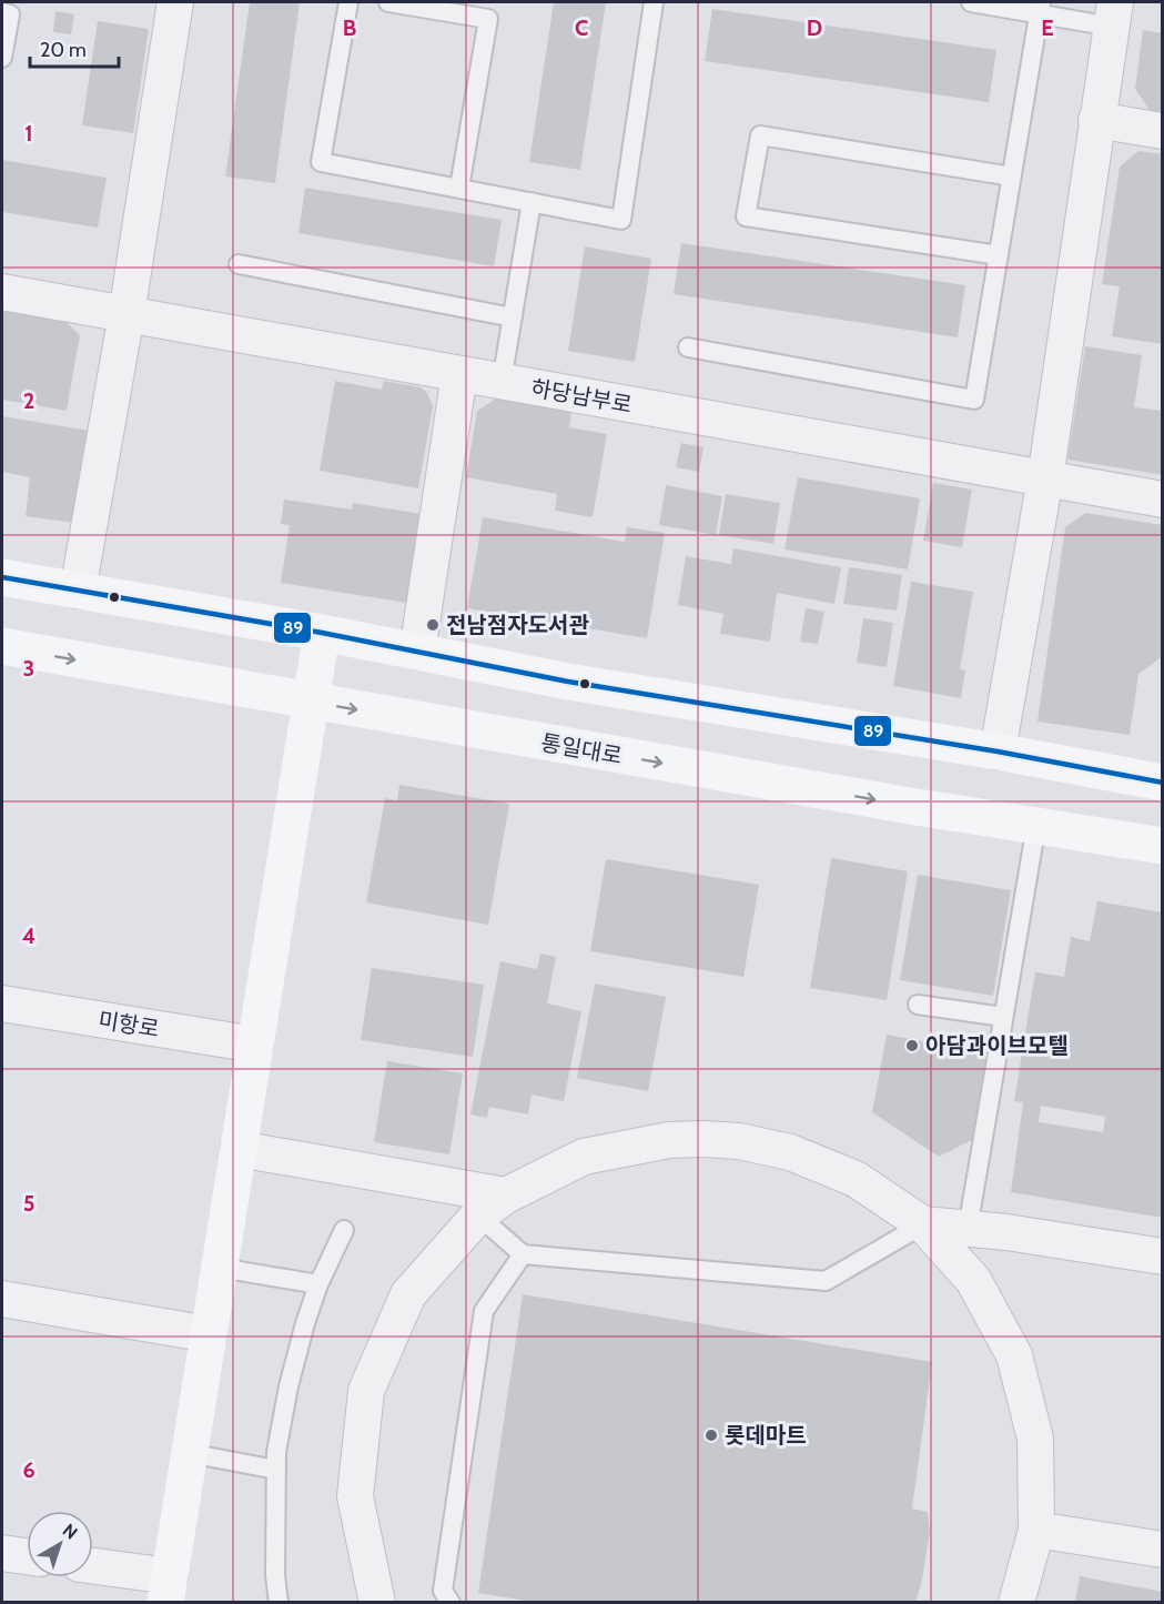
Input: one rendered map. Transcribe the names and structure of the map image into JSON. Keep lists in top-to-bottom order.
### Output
{
  "streets": {
    "street": ["하당남부로", "통일대로", "미항로"]
  },
  "places": ["전남점자도서관", "아담과이브모텔", "롯데마트"],
  "lines": ["transit line 89"],
  "scale_bar": "20 m",
  "north": "top right",
  "grid": {
    "columns": [
      "B",
      "C",
      "D",
      "E"
    ],
    "rows": [
      "1",
      "2",
      "3",
      "4",
      "5",
      "6"
    ]
  }
}
